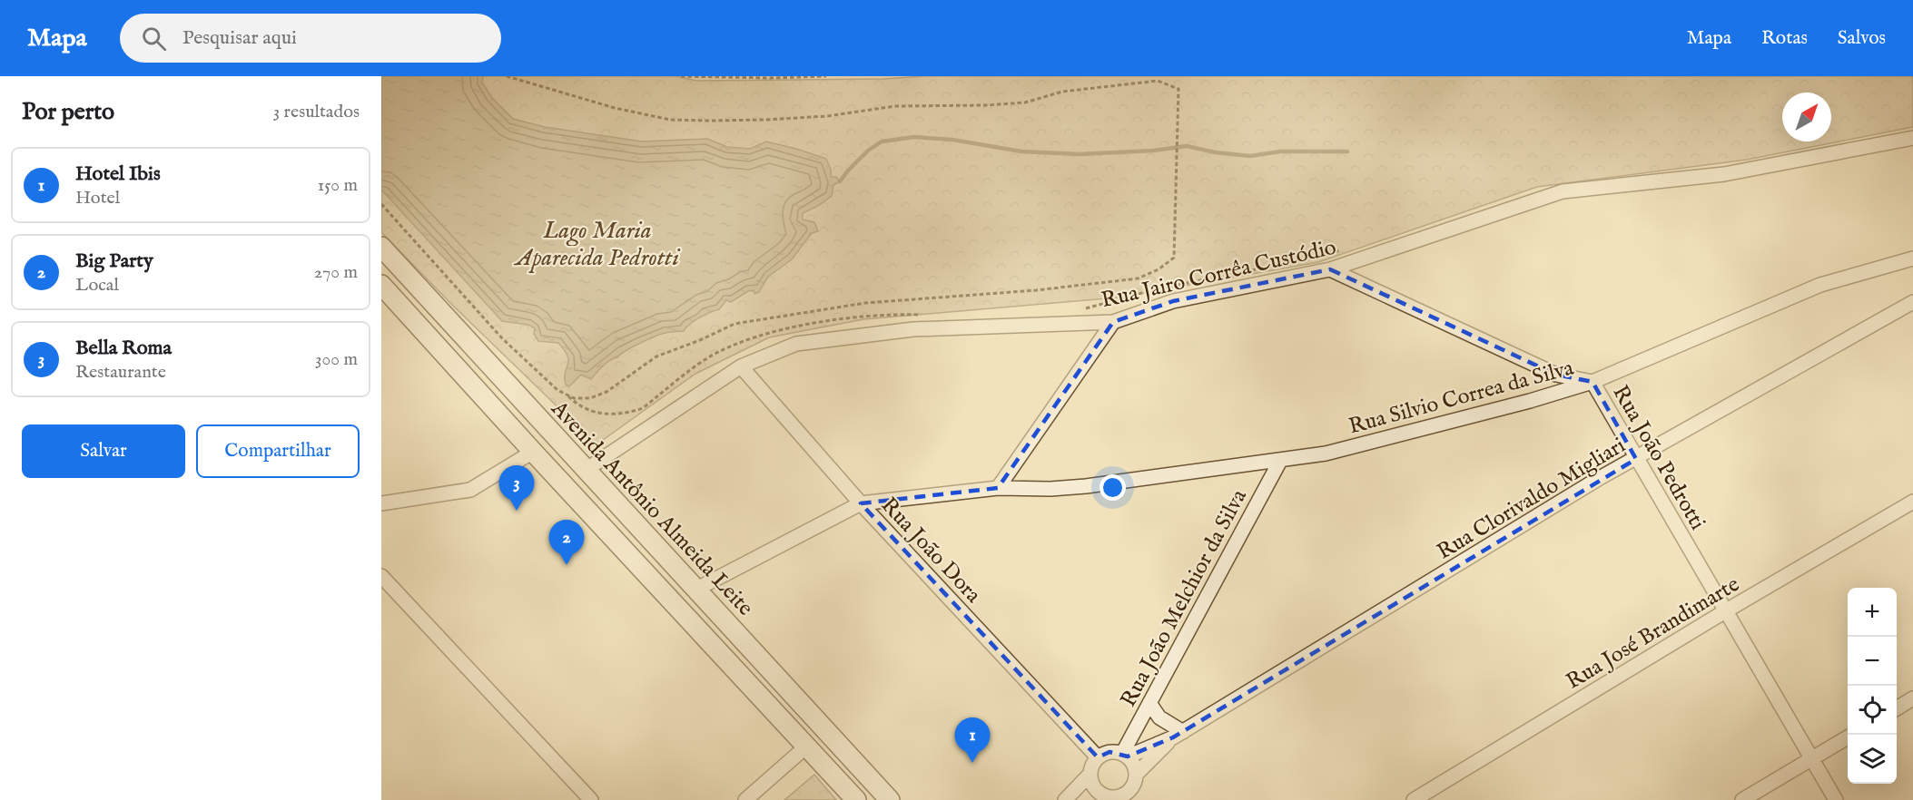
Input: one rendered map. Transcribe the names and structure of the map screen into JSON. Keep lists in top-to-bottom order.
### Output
{
  "streets": {
    "main road": ["Avenida Antônio Almeida Leite"],
    "street": [
      "Rua Jairo Corrêa Custódio",
      "Rua Silvio Correa da Silva",
      "Rua João Pedrotti",
      "Rua Clorivaldo Migliari",
      "Rua João Dora",
      "Rua João Melchior da Silva",
      "Rua José Brandimarte"
    ]
  },
  "crossings": [
    ["Rua Jairo Corrêa Custódio", "Rua João Pedrotti"],
    ["Rua Jairo Corrêa Custódio", "Avenida Antônio Almeida Leite"],
    ["Rua Jairo Corrêa Custódio", "Rua João Dora"],
    ["Rua Silvio Correa da Silva", "Rua João Pedrotti"],
    ["Rua Silvio Correa da Silva", "Avenida Antônio Almeida Leite"],
    ["Rua Silvio Correa da Silva", "Rua João Dora"],
    ["Rua Silvio Correa da Silva", "Rua João Melchior da Silva"],
    ["Rua João Pedrotti", "Rua Clorivaldo Migliari"],
    ["Rua João Pedrotti", "Rua José Brandimarte"],
    ["Rua Clorivaldo Migliari", "Rua João Dora"],
    ["Rua Clorivaldo Migliari", "Rua João Melchior da Silva"],
    ["Rua João Dora", "Rua João Melchior da Silva"]
  ],
  "water": ["Lago Maria Aparecida Pedrotti"],
  "north": "top right",
  "page": {
    "header": "Mapa",
    "search": "Pesquisar aqui",
    "nav": ["Mapa", "Rotas", "Salvos"],
    "heading": ["Por perto", "3 resultados"],
    "list": [
      {
        "mark": "1",
        "name": "Hotel Ibis",
        "note": "Hotel",
        "value": "150 m"
      },
      {
        "mark": "2",
        "name": "Big Party",
        "note": "Local",
        "value": "270 m"
      },
      {
        "mark": "3",
        "name": "Bella Roma",
        "note": "Restaurante",
        "value": "300 m"
      }
    ],
    "buttons": ["Salvar", "Compartilhar"],
    "pins": ["3", "2", "1"],
    "map_buttons": ["+", "−"]
  }
}
